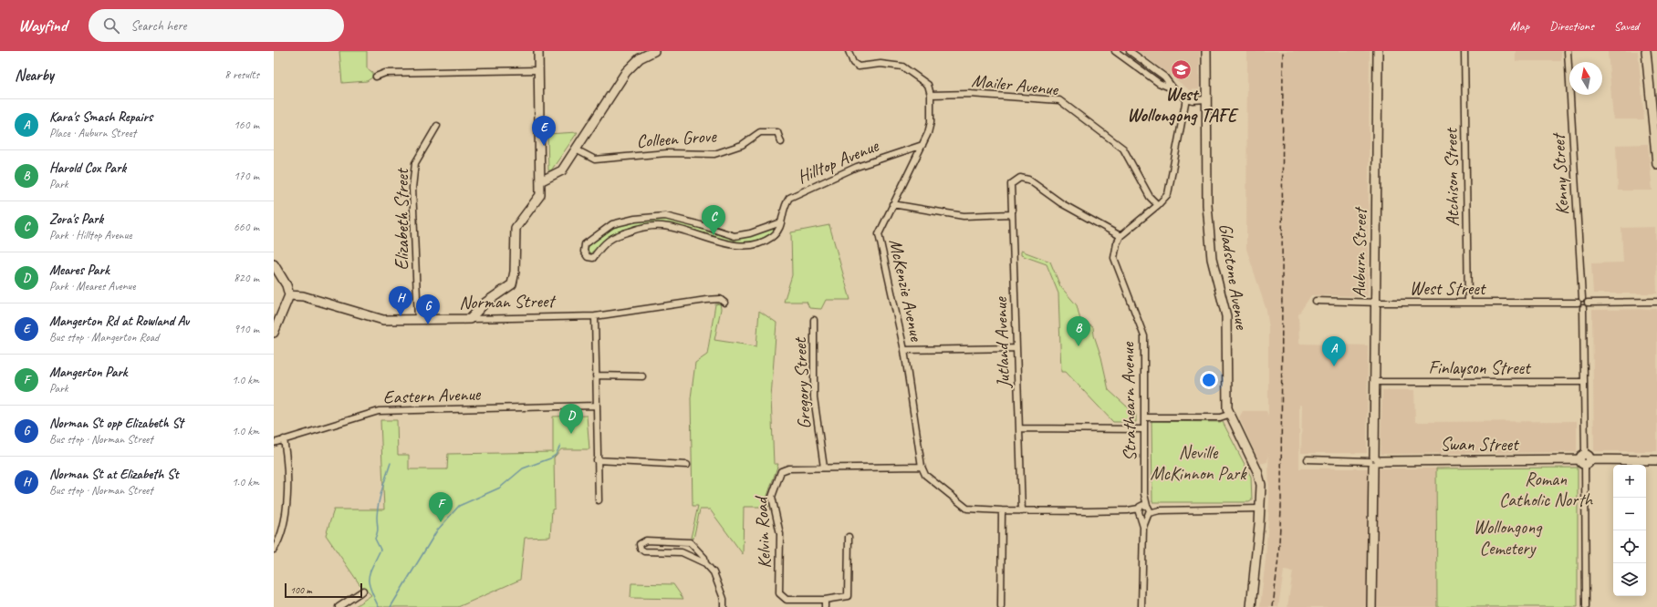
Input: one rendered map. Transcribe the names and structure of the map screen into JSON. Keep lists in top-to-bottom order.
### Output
{
  "streets": {
    "street": [
      "Mailer Avenue",
      "Colleen Grove",
      "Hilltop Avenue",
      "Kenny Street",
      "Atchison Street",
      "Elizabeth Street",
      "Auburn Street",
      "Gladstone Avenue",
      "West Street",
      "McKenzie Avenue",
      "Norman Street",
      "Jutland Avenue",
      "Finlayson Street",
      "Gregory Street",
      "Eastern Avenue",
      "Strathearn Avenue",
      "Swan Street",
      "Kelvin Road"
    ]
  },
  "crossings": [
    ["Mailer Avenue", "McKenzie Avenue"],
    ["Hilltop Avenue", "McKenzie Avenue"],
    ["Kenny Street", "West Street"],
    ["Atchison Street", "West Street"],
    ["Elizabeth Street", "Norman Street"],
    ["Auburn Street", "West Street"],
    ["Auburn Street", "Finlayson Street"],
    ["Auburn Street", "Swan Street"],
    ["Gladstone Avenue", "McKenzie Avenue"],
    ["McKenzie Avenue", "Jutland Avenue"],
    ["McKenzie Avenue", "Strathearn Avenue"],
    ["McKenzie Avenue", "Kelvin Road"],
    ["Jutland Avenue", "Strathearn Avenue"],
    ["Gregory Street", "Kelvin Road"]
  ],
  "parks": ["Neville McKinnon Park", "Roman Catholic North", "Wollongong Cemetery"],
  "places": {
    "school or university": ["West Wollongong TAFE"]
  },
  "scale_bar": "100 m",
  "north": "top",
  "page": {
    "header": "Wayfind",
    "search": "Search here",
    "nav": ["Map", "Directions", "Saved"],
    "heading": ["Nearby", "8 results"],
    "list": [
      {
        "mark": "A",
        "name": "Kara's Smash Repairs",
        "note": "Place · Auburn Street",
        "value": "160 m"
      },
      {
        "mark": "B",
        "name": "Harold Cox Park",
        "note": "Park",
        "value": "170 m"
      },
      {
        "mark": "C",
        "name": "Zora's Park",
        "note": "Park · Hilltop Avenue",
        "value": "660 m"
      },
      {
        "mark": "D",
        "name": "Meares Park",
        "note": "Park · Meares Avenue",
        "value": "820 m"
      },
      {
        "mark": "E",
        "name": "Mangerton Rd at Rowland Av",
        "note": "Bus stop · Mangerton Road",
        "value": "910 m"
      },
      {
        "mark": "F",
        "name": "Mangerton Park",
        "note": "Park",
        "value": "1.0 km"
      },
      {
        "mark": "G",
        "name": "Norman St opp Elizabeth St",
        "note": "Bus stop · Norman Street",
        "value": "1.0 km"
      },
      {
        "mark": "H",
        "name": "Norman St at Elizabeth St",
        "note": "Bus stop · Norman Street",
        "value": "1.0 km"
      }
    ],
    "pins": [
      "E",
      "C",
      "H",
      "G",
      "B",
      "A",
      "D",
      "F"
    ],
    "map_buttons": ["+", "−"],
    "scale": "100 m"
  }
}
